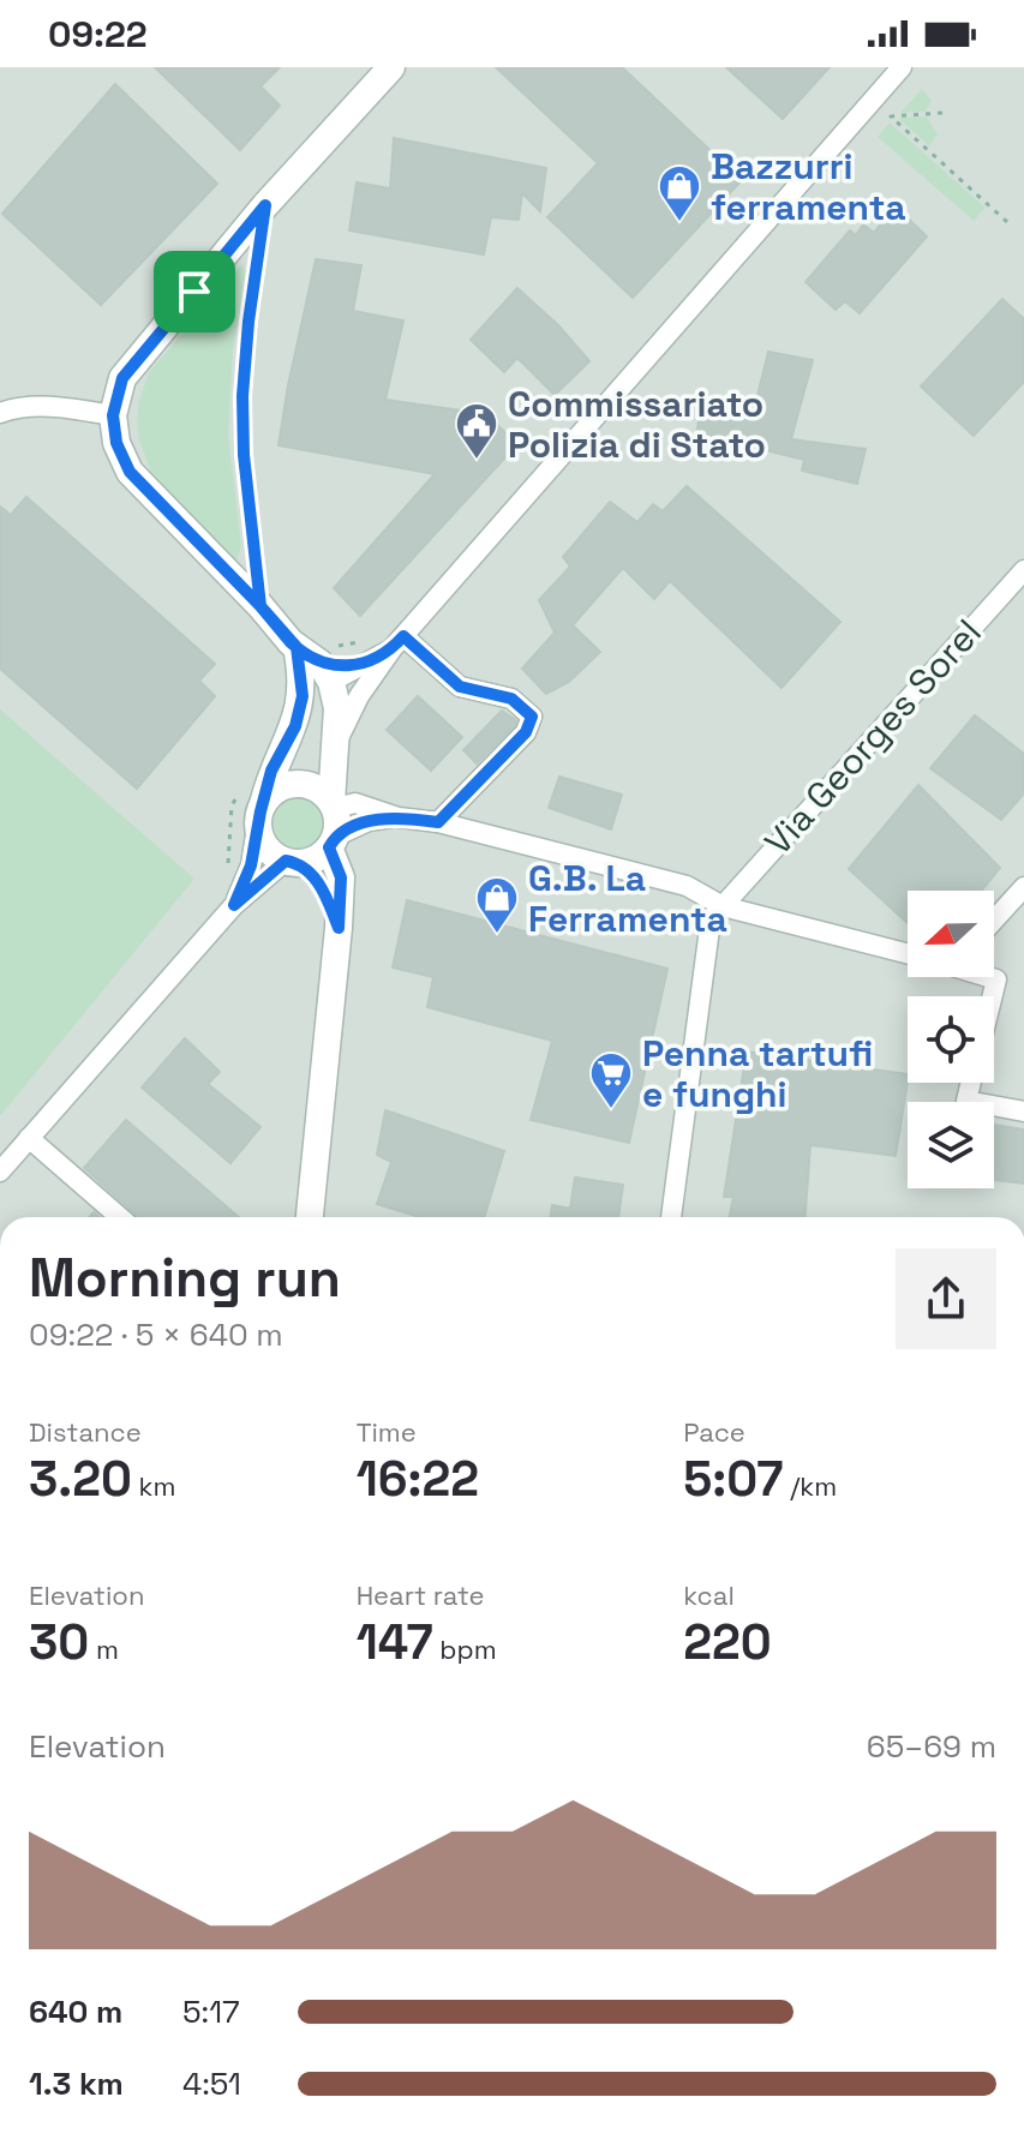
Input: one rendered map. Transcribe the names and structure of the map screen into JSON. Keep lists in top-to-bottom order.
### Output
{
  "streets": {
    "street": ["Via Georges Sorel"]
  },
  "places": {
    "shop": ["Bazzurri ferramenta", "G.B. La Ferramenta"],
    "public building": ["Commissariato Polizia di Stato"],
    "supermarket": ["Penna tartufi e funghi"]
  },
  "north": "left",
  "page": {
    "status": "09:22",
    "heading": ["Morning run", "09:22 · 5 × 640 m"],
    "stats": [
      ["Distance", "3.20 km"],
      ["Time", "16:22"],
      ["Pace", "5:07 /km"],
      ["Elevation", "30 m"],
      ["Heart rate", "147 bpm"],
      ["kcal", "220"]
    ],
    "chart": ["Elevation", "65–69 m"],
    "list": [
      {
        "name": "640 m",
        "note": "5:17"
      },
      {
        "name": "1.3 km",
        "note": "4:51"
      }
    ]
  }
}
